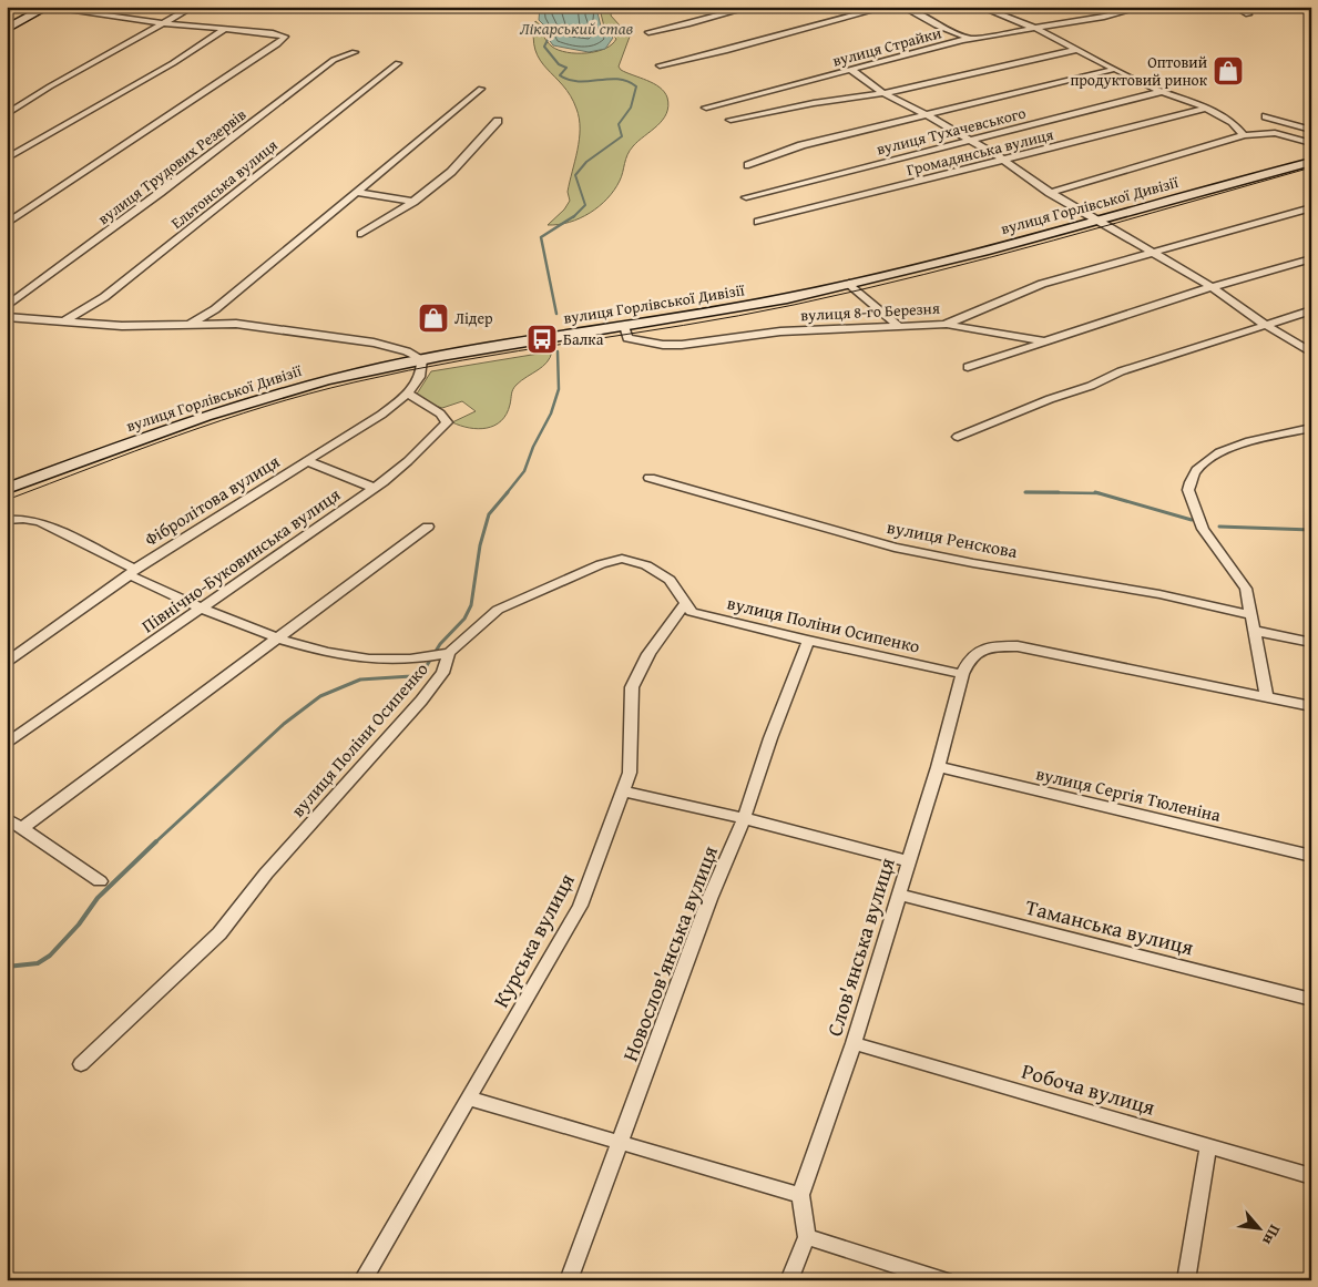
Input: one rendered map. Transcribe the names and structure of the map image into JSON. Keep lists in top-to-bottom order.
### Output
{
  "streets": {
    "main road": ["вулиця Горлівської Дивізії"],
    "street": [
      "вулиця Страйки",
      "вулиця Тухачевського",
      "Громадянська вулиця",
      "вулиця Трудових Резервів",
      "Ельтонська вулиця",
      "вулиця 8-го Березня",
      "Фібролітова вулиця",
      "вулиця Ренскова",
      "Північно-Буковинська вулиця",
      "вулиця Поліни Осипенко",
      "вулиця Сергія Тюленіна",
      "Таманська вулиця",
      "Курська вулиця",
      "Слов'янська вулиця",
      "Новослов'янська вулиця",
      "Робоча вулиця"
    ]
  },
  "crossings": [
    ["вулиця Горлівської Дивізії", "вулиця 8-го Березня"],
    ["вулиця Горлівської Дивізії", "Фібролітова вулиця"],
    ["Фібролітова вулиця", "Північно-Буковинська вулиця"],
    ["вулиця Поліни Осипенко", "Курська вулиця"],
    ["вулиця Поліни Осипенко", "Слов'янська вулиця"],
    ["вулиця Поліни Осипенко", "Новослов'янська вулиця"],
    ["вулиця Сергія Тюленіна", "Слов'янська вулиця"],
    ["Таманська вулиця", "Слов'янська вулиця"],
    ["Слов'янська вулиця", "Робоча вулиця"]
  ],
  "water": ["Лікарський став"],
  "places": {
    "shop": ["Оптовий продуктовий ринок", "Лідер"],
    "bus stop": ["Балка"]
  },
  "north": "bottom right"
}
